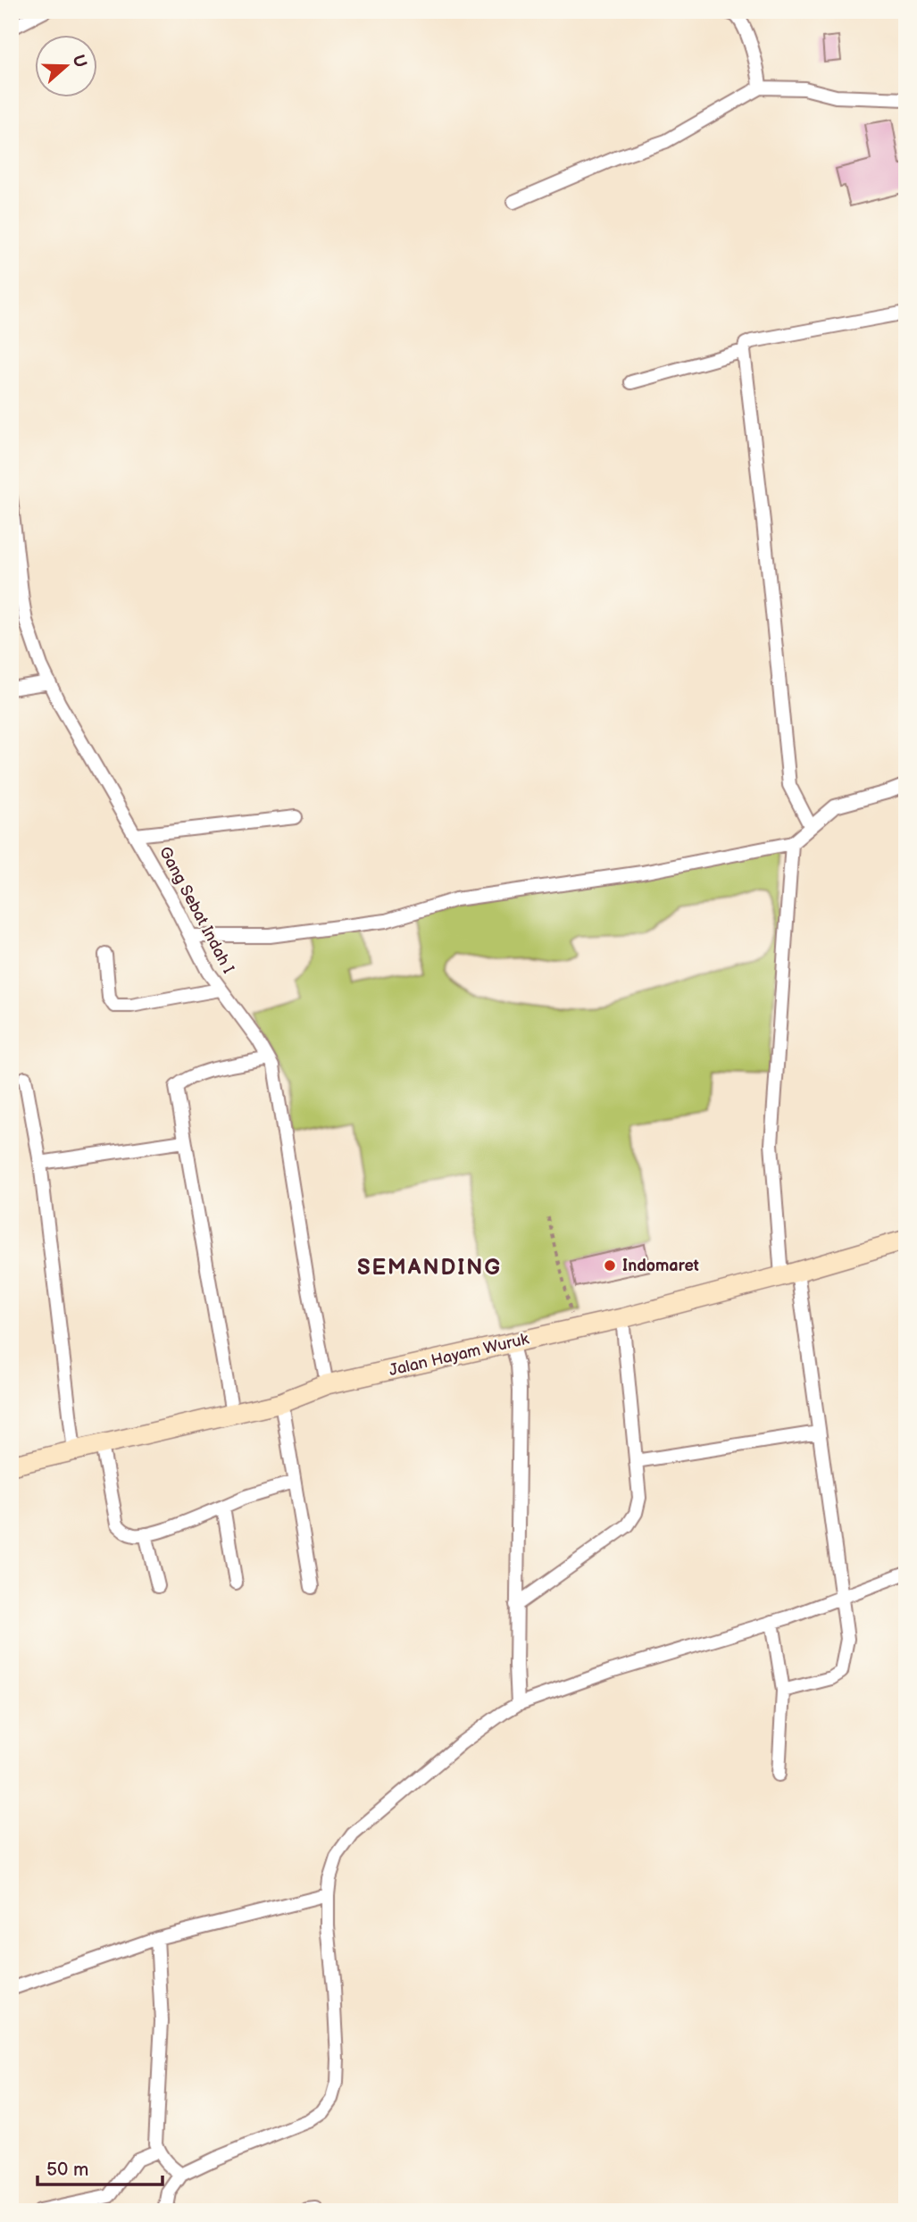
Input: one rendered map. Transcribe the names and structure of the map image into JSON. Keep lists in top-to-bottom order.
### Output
{
  "streets": {
    "main road": ["Jalan Hayam Wuruk"],
    "street": ["Gang Sebat Indah I"]
  },
  "crossings": [
    ["Gang Sebat Indah I", "Jalan Hayam Wuruk"]
  ],
  "districts": ["SEMANDING"],
  "places": ["Indomaret"],
  "scale_bar": "50 m",
  "north": "right"
}
